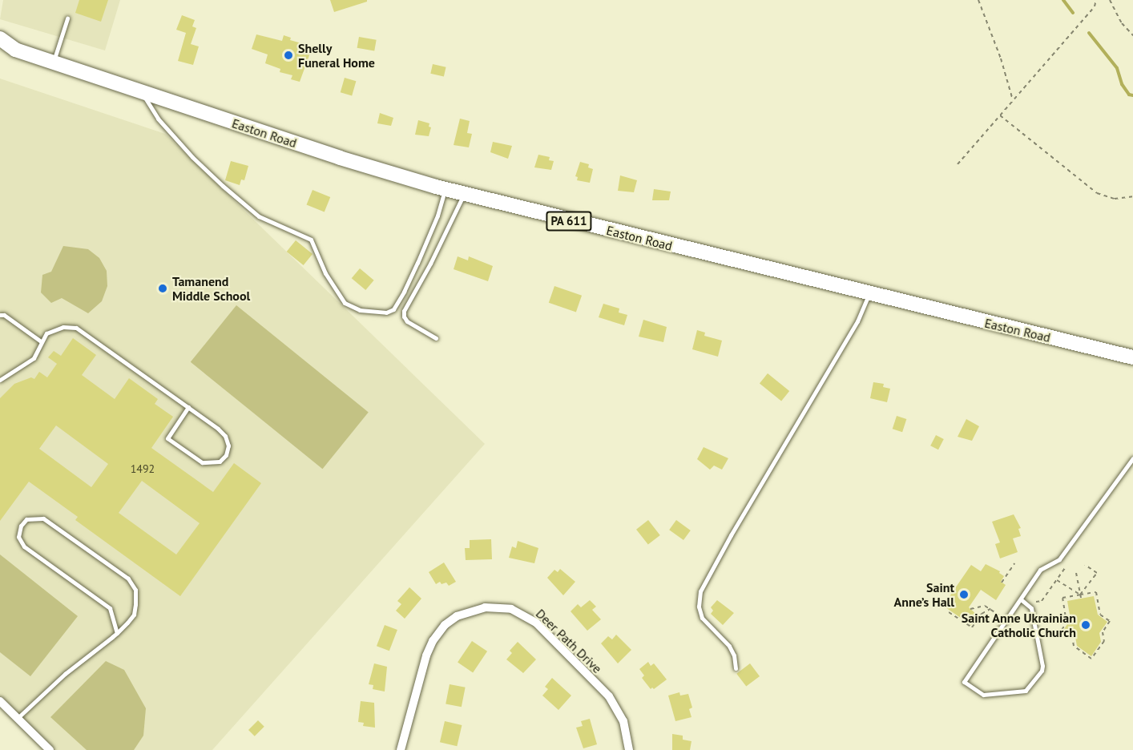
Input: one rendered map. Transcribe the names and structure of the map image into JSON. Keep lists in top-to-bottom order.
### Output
{
  "streets": {
    "highway": ["Easton Road", "PA 611"],
    "street": ["Deer Path Drive"]
  },
  "places": [
    "Shelly Funeral Home",
    "Tamanend Middle School",
    "Saint Anne’s Hall",
    "Saint Anne Ukrainian Catholic Church"
  ],
  "house_numbers": ["1492"]
}
